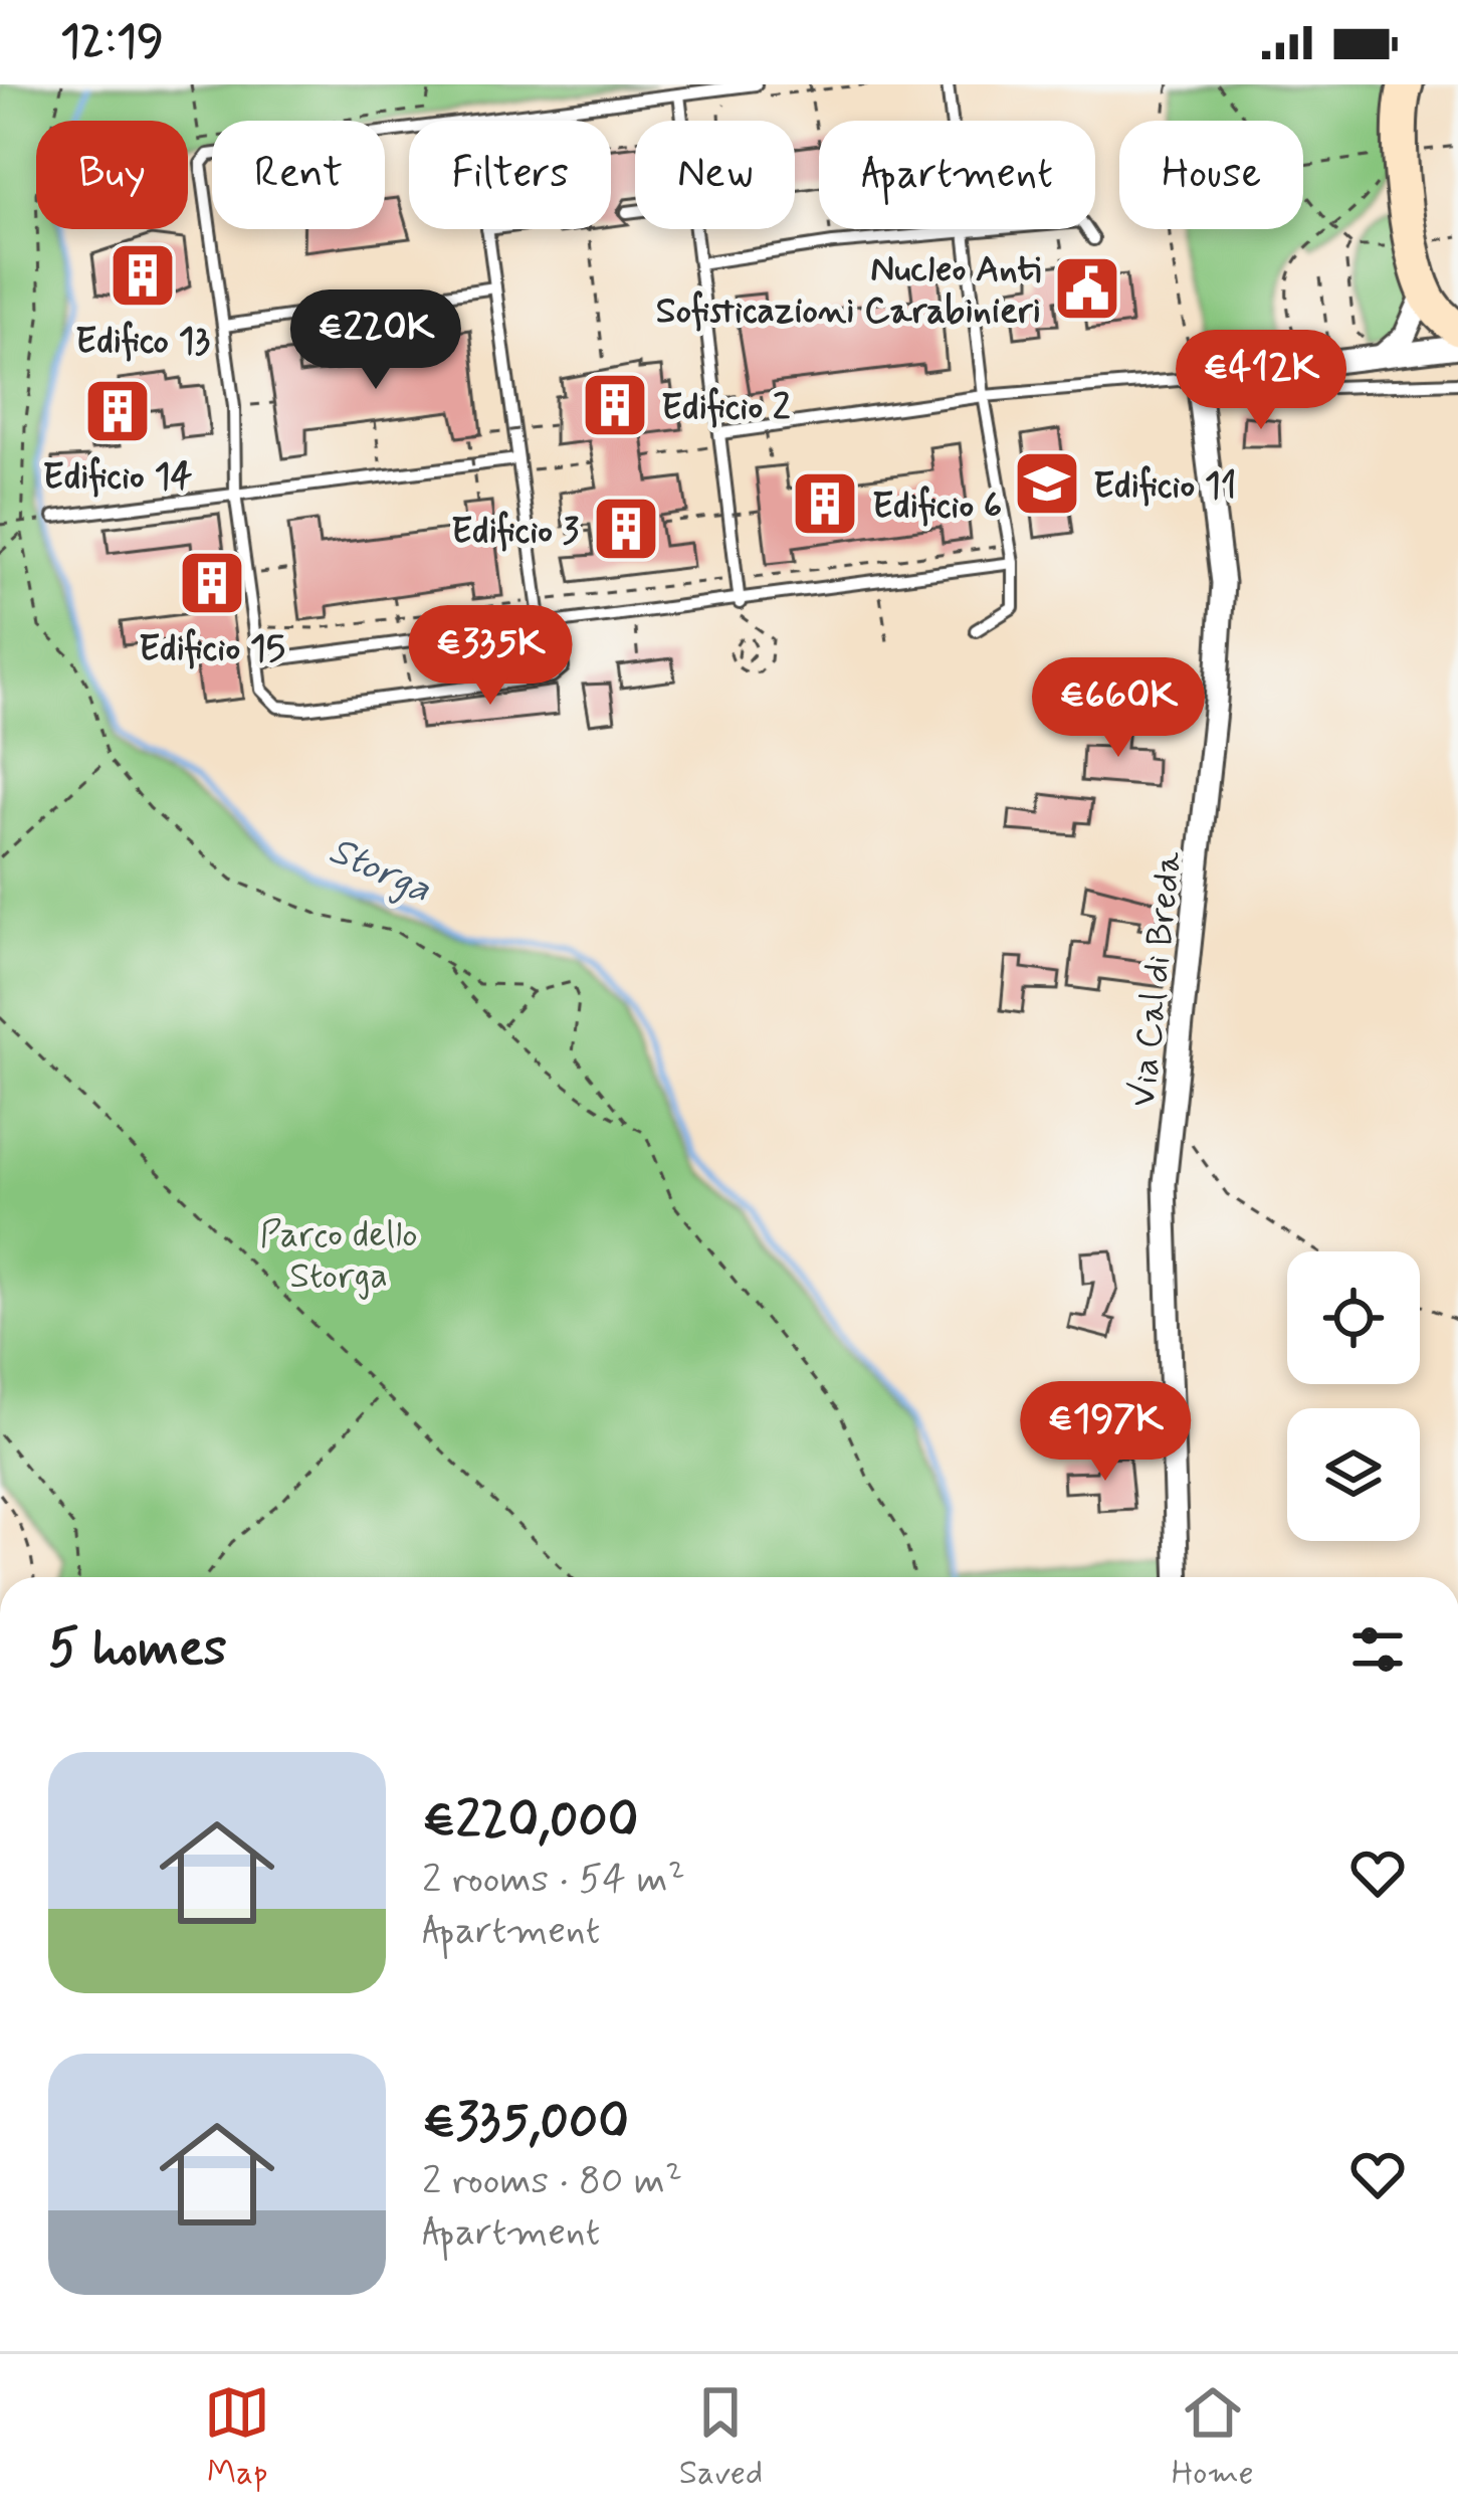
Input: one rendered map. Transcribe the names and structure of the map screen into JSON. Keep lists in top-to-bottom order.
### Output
{
  "streets": {
    "street": ["Via Cal di Breda"]
  },
  "water": ["Storga"],
  "parks": ["Parco dello Storga"],
  "places": {
    "building": [
      "Edifico 13",
      "Edificio 2",
      "Edificio 14",
      "Edificio 6",
      "Edificio 3",
      "Edificio 15"
    ],
    "public building": ["Nucleo Anti Sofisticazioni Carabinieri"],
    "school or university": ["Edificio 11"]
  },
  "page": {
    "status": "12:19",
    "chip": [
      "Buy",
      "Rent",
      "Filters",
      "New",
      "Apartment",
      "House"
    ],
    "price": [
      "€220K",
      "€412K",
      "€335K",
      "€660K",
      "€197K"
    ],
    "heading": "5 homes",
    "list": [
      {
        "name": "€220,000",
        "note": "2 rooms · 54 m² · Apartment"
      },
      {
        "name": "€335,000",
        "note": "2 rooms · 80 m² · Apartment"
      }
    ],
    "tabs": ["Map", "Saved", "Home"]
  }
}
